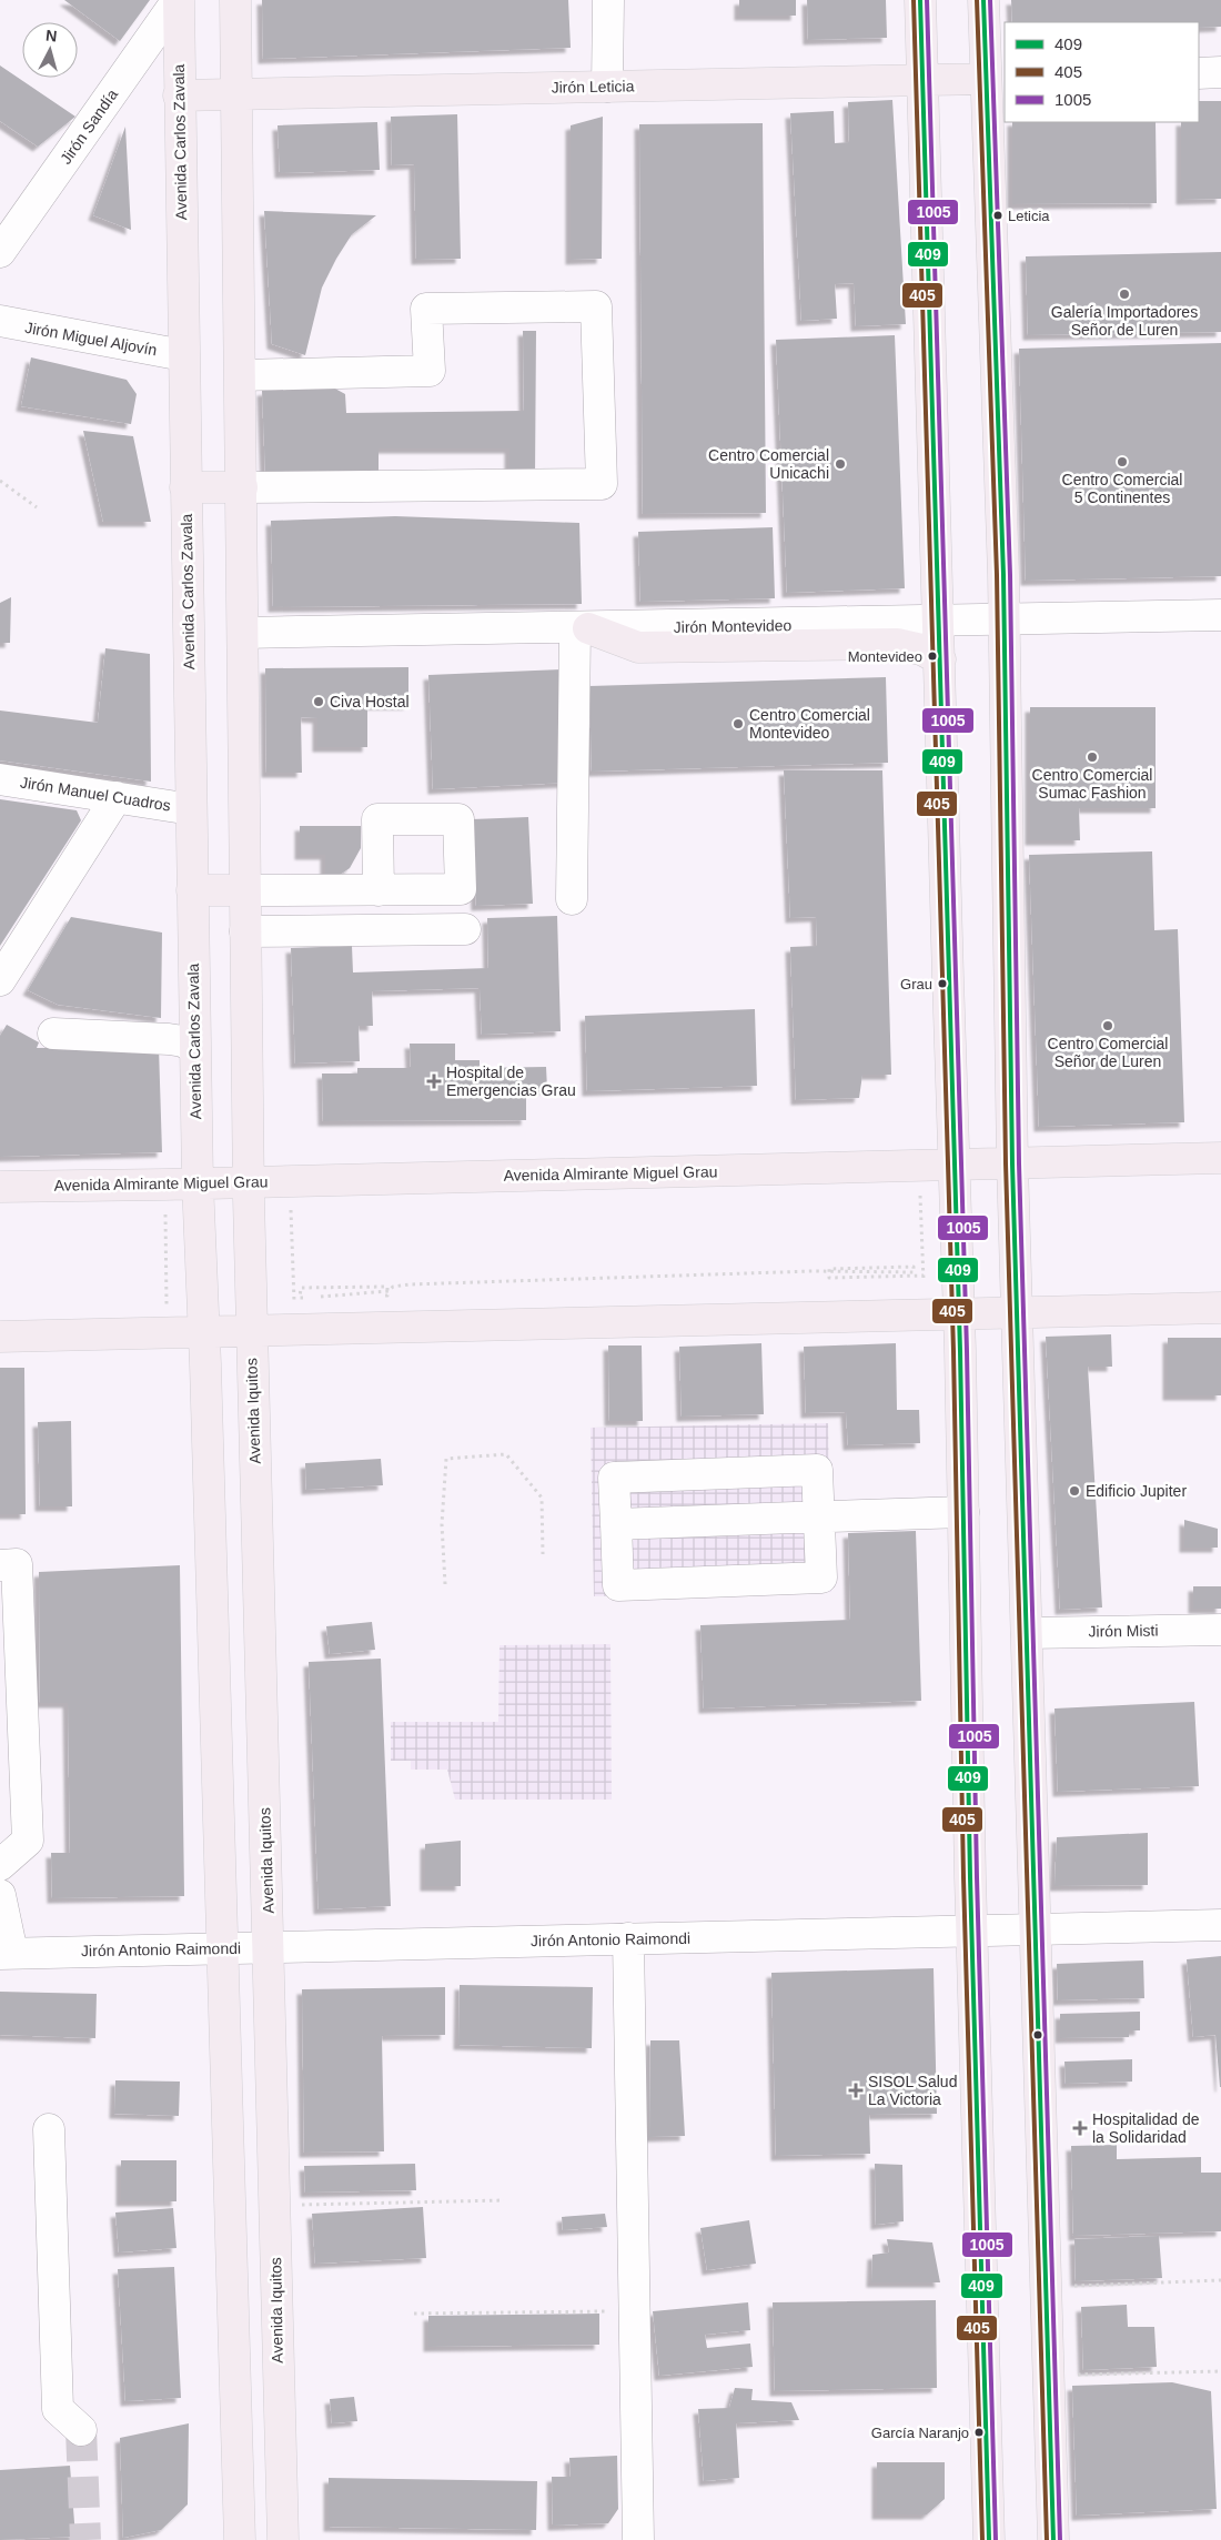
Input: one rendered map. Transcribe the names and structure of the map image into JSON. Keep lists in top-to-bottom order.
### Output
{
  "streets": {
    "main road": [
      "Jirón Leticia",
      "Avenida Carlos Zavala",
      "Avenida Almirante Miguel Grau",
      "Avenida Iquitos"
    ],
    "street": [
      "Jirón Sandía",
      "Jirón Miguel Aljovín",
      "Jirón Montevideo",
      "Jirón Manuel Cuadros",
      "Jirón Misti",
      "Jirón Antonio Raimondi"
    ]
  },
  "crossings": [
    ["Jirón Leticia", "Avenida Carlos Zavala"],
    ["Jirón Sandía", "Avenida Carlos Zavala"],
    ["Avenida Carlos Zavala", "Jirón Miguel Aljovín"],
    ["Avenida Carlos Zavala", "Jirón Manuel Cuadros"],
    ["Avenida Carlos Zavala", "Avenida Almirante Miguel Grau"],
    ["Avenida Almirante Miguel Grau", "Avenida Iquitos"],
    ["Avenida Iquitos", "Jirón Antonio Raimondi"]
  ],
  "places": {
    "other": [
      "Leticia",
      "Galería Importadores Señor de Luren",
      "Centro Comercial 5 Continentes",
      "Centro Comercial Unicachi",
      "Montevideo",
      "Civa Hostal",
      "Centro Comercial Montevideo",
      "Centro Comercial Sumac Fashion",
      "Grau",
      "Centro Comercial Señor de Luren",
      "Edificio Jupiter",
      "García Naranjo"
    ],
    "health": ["Hospital de Emergencias Grau", "SISOL Salud La Victoria", "Hospitalidad de la Solidaridad"]
  },
  "lines": ["transit line 409", "transit line 405", "transit line 1005"],
  "legend": ["409", "405", "1005"],
  "north": "top"
}
